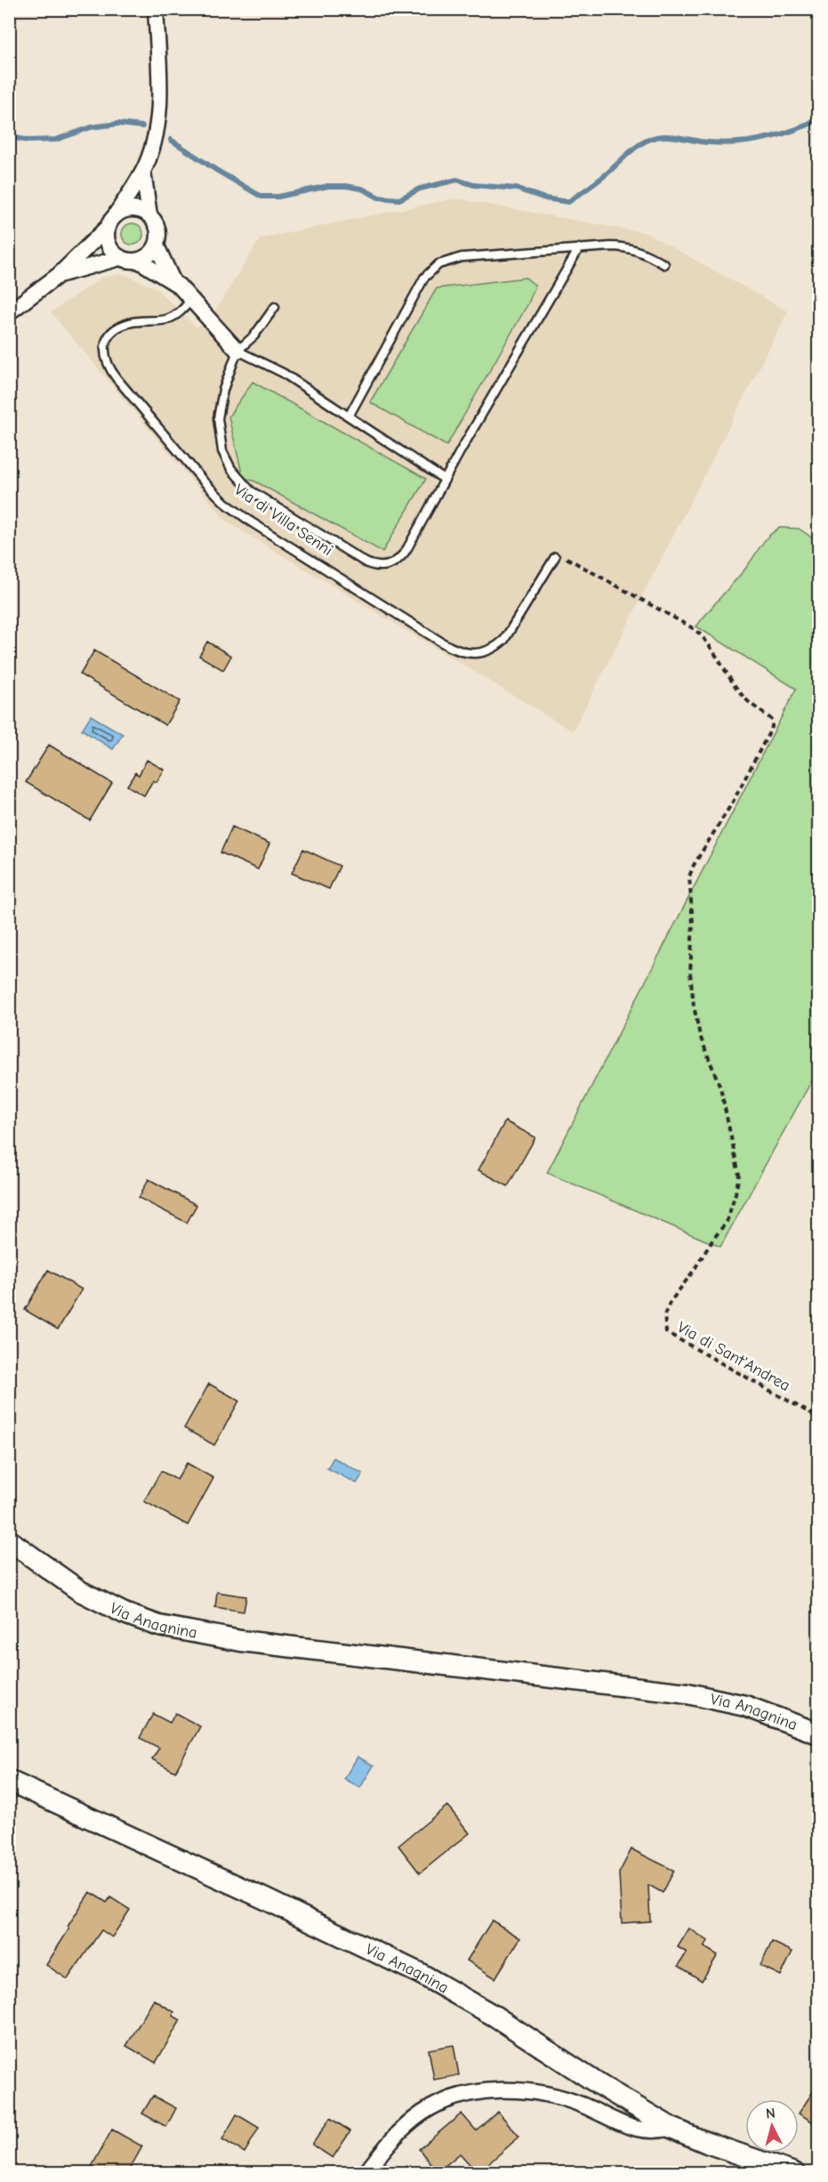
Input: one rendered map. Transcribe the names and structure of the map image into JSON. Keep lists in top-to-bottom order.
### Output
{
  "streets": {
    "main road": ["Via Anagnina"],
    "lane": ["Via di Villa Senni"],
    "path": ["Via di Sant'Andrea"]
  },
  "crossings": [
    ["Via di Villa Senni", "Via di Sant'Andrea"]
  ],
  "north": "top"
}
